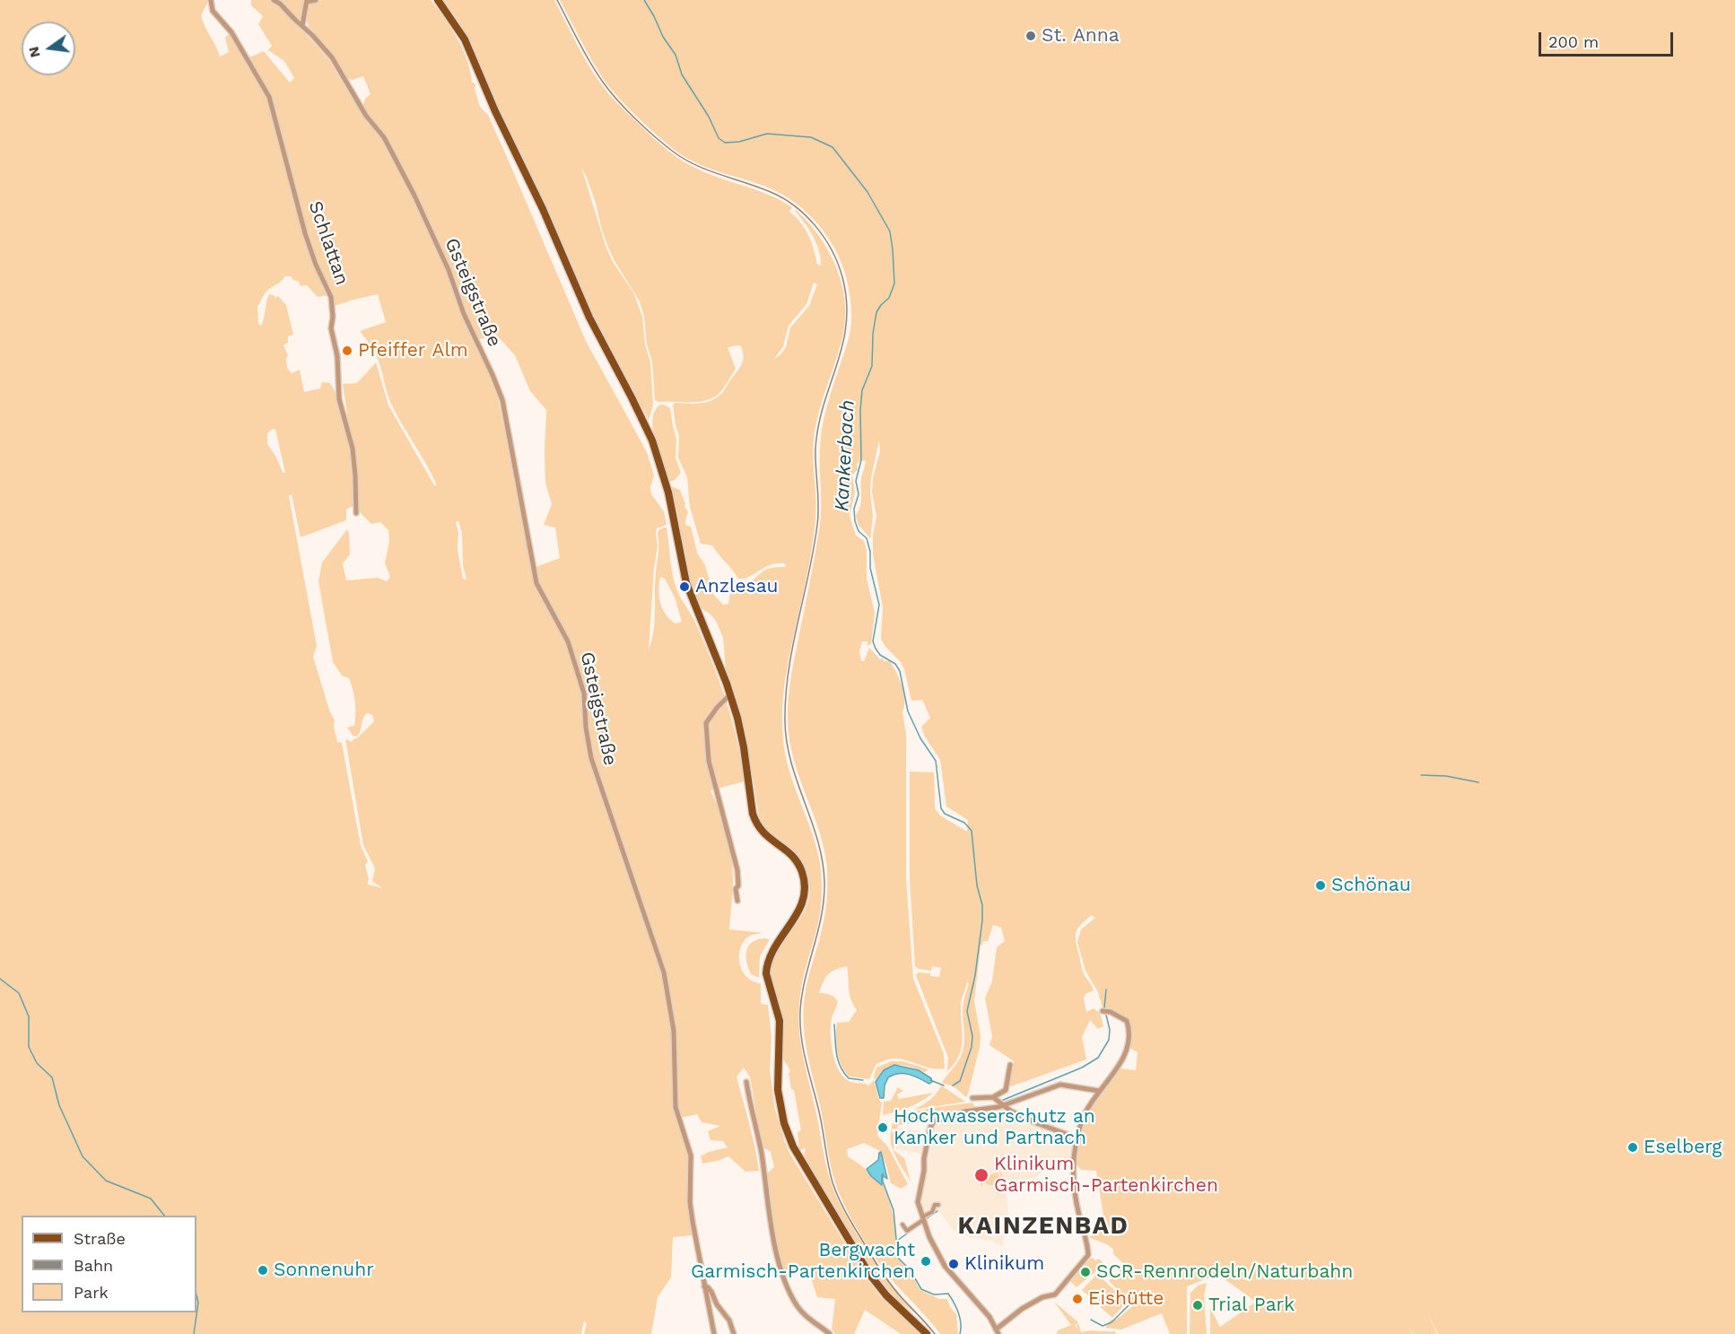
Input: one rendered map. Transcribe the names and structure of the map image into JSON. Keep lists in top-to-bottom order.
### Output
{
  "streets": {
    "street": ["Schlattan", "Gsteigstraße"]
  },
  "districts": ["KAINZENBAD"],
  "water": ["Kankerbach"],
  "places": [
    "St. Anna",
    "Pfeiffer Alm",
    "Anzlesau",
    "Schönau",
    "Hochwasserschutz an Kanker und Partnach",
    "Eselberg",
    "Klinikum Garmisch-Partenkirchen",
    "Bergwacht Garmisch-Partenkirchen",
    "Klinikum",
    "Sonnenuhr",
    "SCR-Rennrodeln/Naturbahn",
    "Eishütte",
    "Trial Park"
  ],
  "legend": ["Straße", "Bahn", "Park"],
  "scale_bar": "200 m",
  "north": "left"
}
